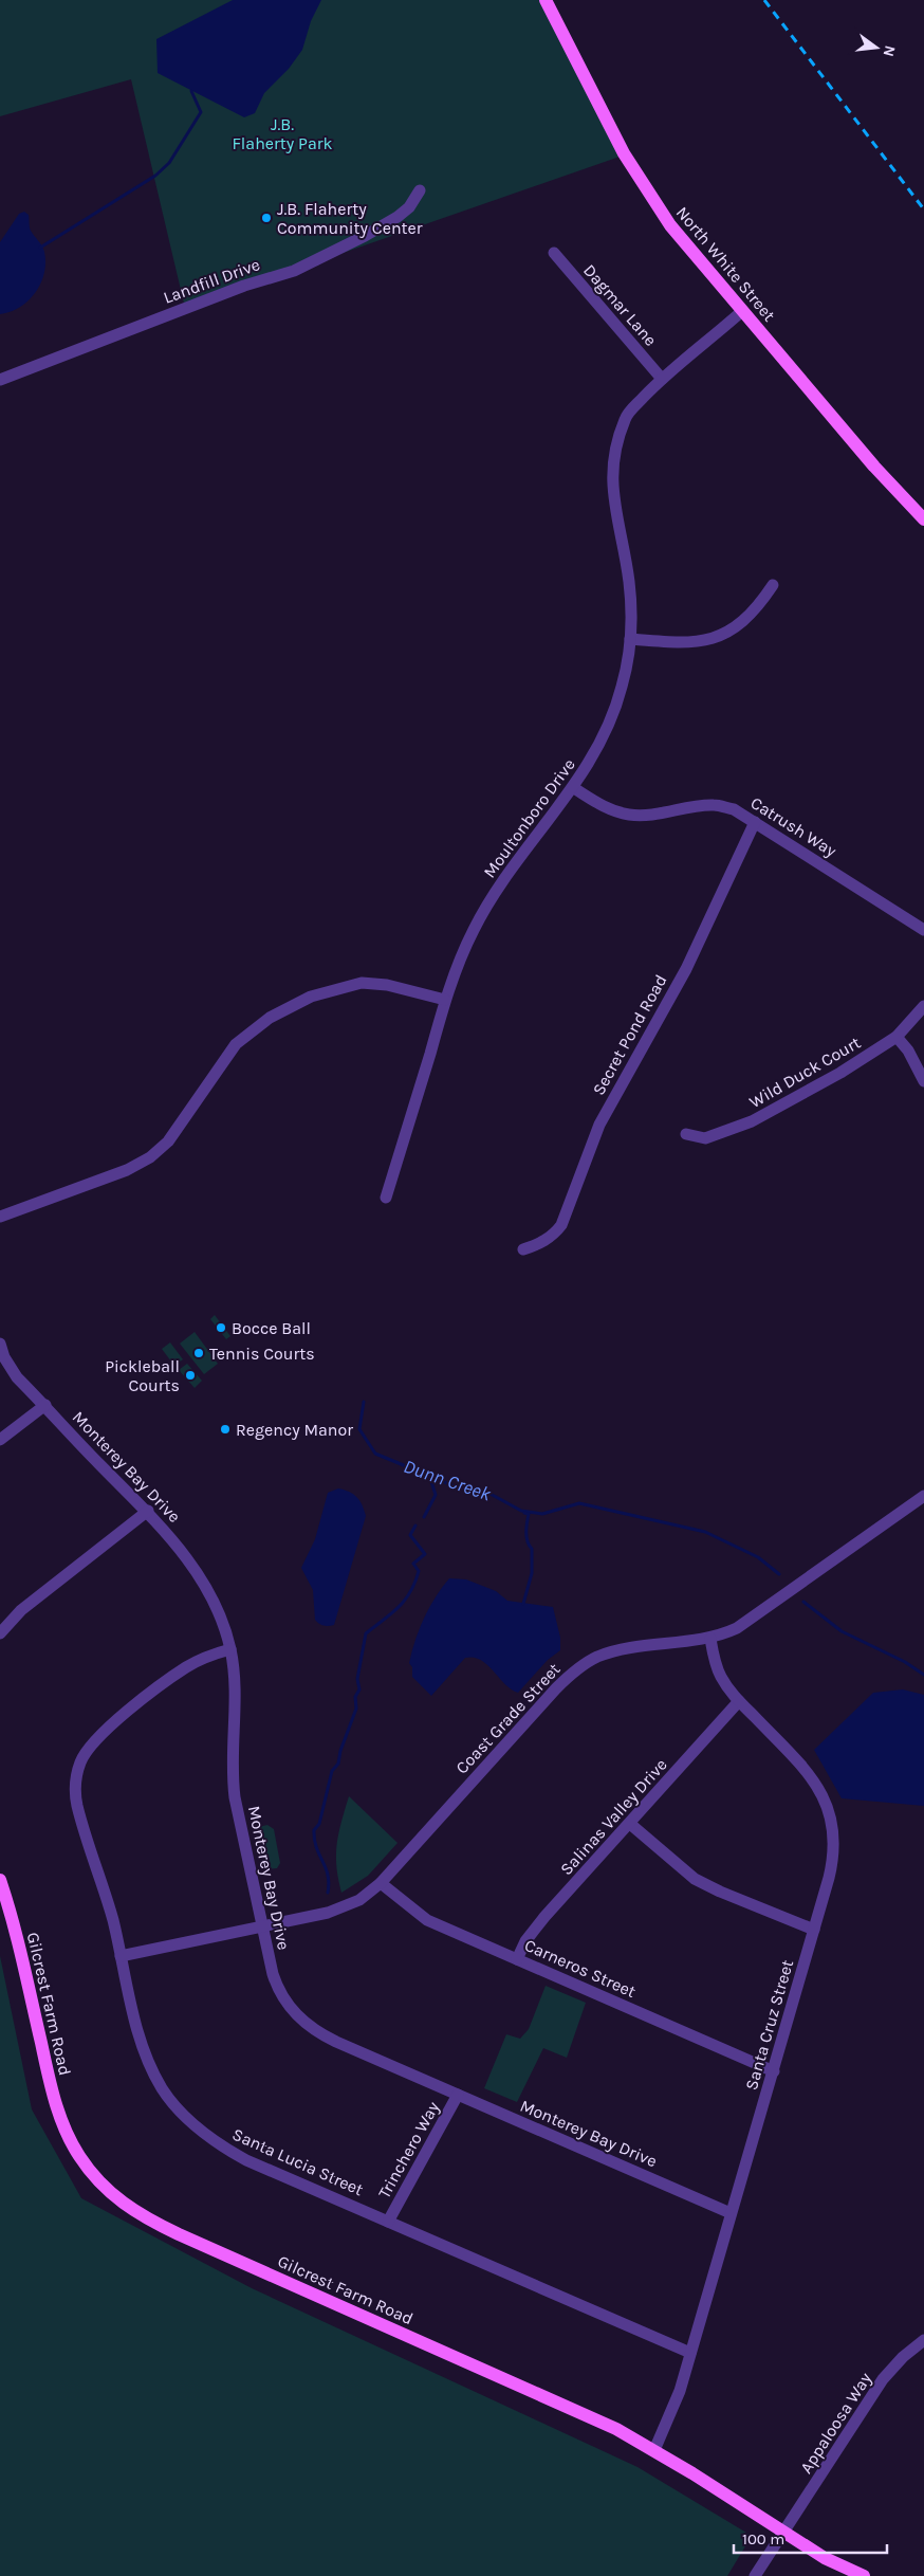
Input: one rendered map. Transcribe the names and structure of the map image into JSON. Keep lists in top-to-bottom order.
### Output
{
  "streets": {
    "main road": ["North White Street", "Gilcrest Farm Road"],
    "street": [
      "Landfill Drive",
      "Dagmar Lane",
      "Moultonboro Drive",
      "Catrush Way",
      "Secret Pond Road",
      "Wild Duck Court",
      "Monterey Bay Drive",
      "Coast Grade Street",
      "Salinas Valley Drive",
      "Carneros Street",
      "Santa Cruz Street",
      "Trinchero Way",
      "Santa Lucia Street",
      "Appaloosa Way"
    ]
  },
  "crossings": [
    ["North White Street", "Moultonboro Drive"],
    ["Dagmar Lane", "Moultonboro Drive"],
    ["Moultonboro Drive", "Catrush Way"],
    ["Catrush Way", "Secret Pond Road"],
    ["Monterey Bay Drive", "Coast Grade Street"],
    ["Monterey Bay Drive", "Santa Cruz Street"],
    ["Monterey Bay Drive", "Trinchero Way"],
    ["Monterey Bay Drive", "Santa Lucia Street"],
    ["Coast Grade Street", "Carneros Street"],
    ["Coast Grade Street", "Santa Cruz Street"],
    ["Coast Grade Street", "Santa Lucia Street"],
    ["Salinas Valley Drive", "Carneros Street"],
    ["Salinas Valley Drive", "Santa Cruz Street"],
    ["Carneros Street", "Santa Cruz Street"],
    ["Gilcrest Farm Road", "Santa Cruz Street"],
    ["Gilcrest Farm Road", "Appaloosa Way"],
    ["Santa Cruz Street", "Santa Lucia Street"],
    ["Trinchero Way", "Santa Lucia Street"]
  ],
  "water": ["Dunn Creek"],
  "parks": ["J.B. Flaherty Park"],
  "places": [
    "J.B. Flaherty Community Center",
    "Bocce Ball",
    "Tennis Courts",
    "Pickleball Courts",
    "Regency Manor"
  ],
  "scale_bar": "100 m",
  "north": "right"
}
